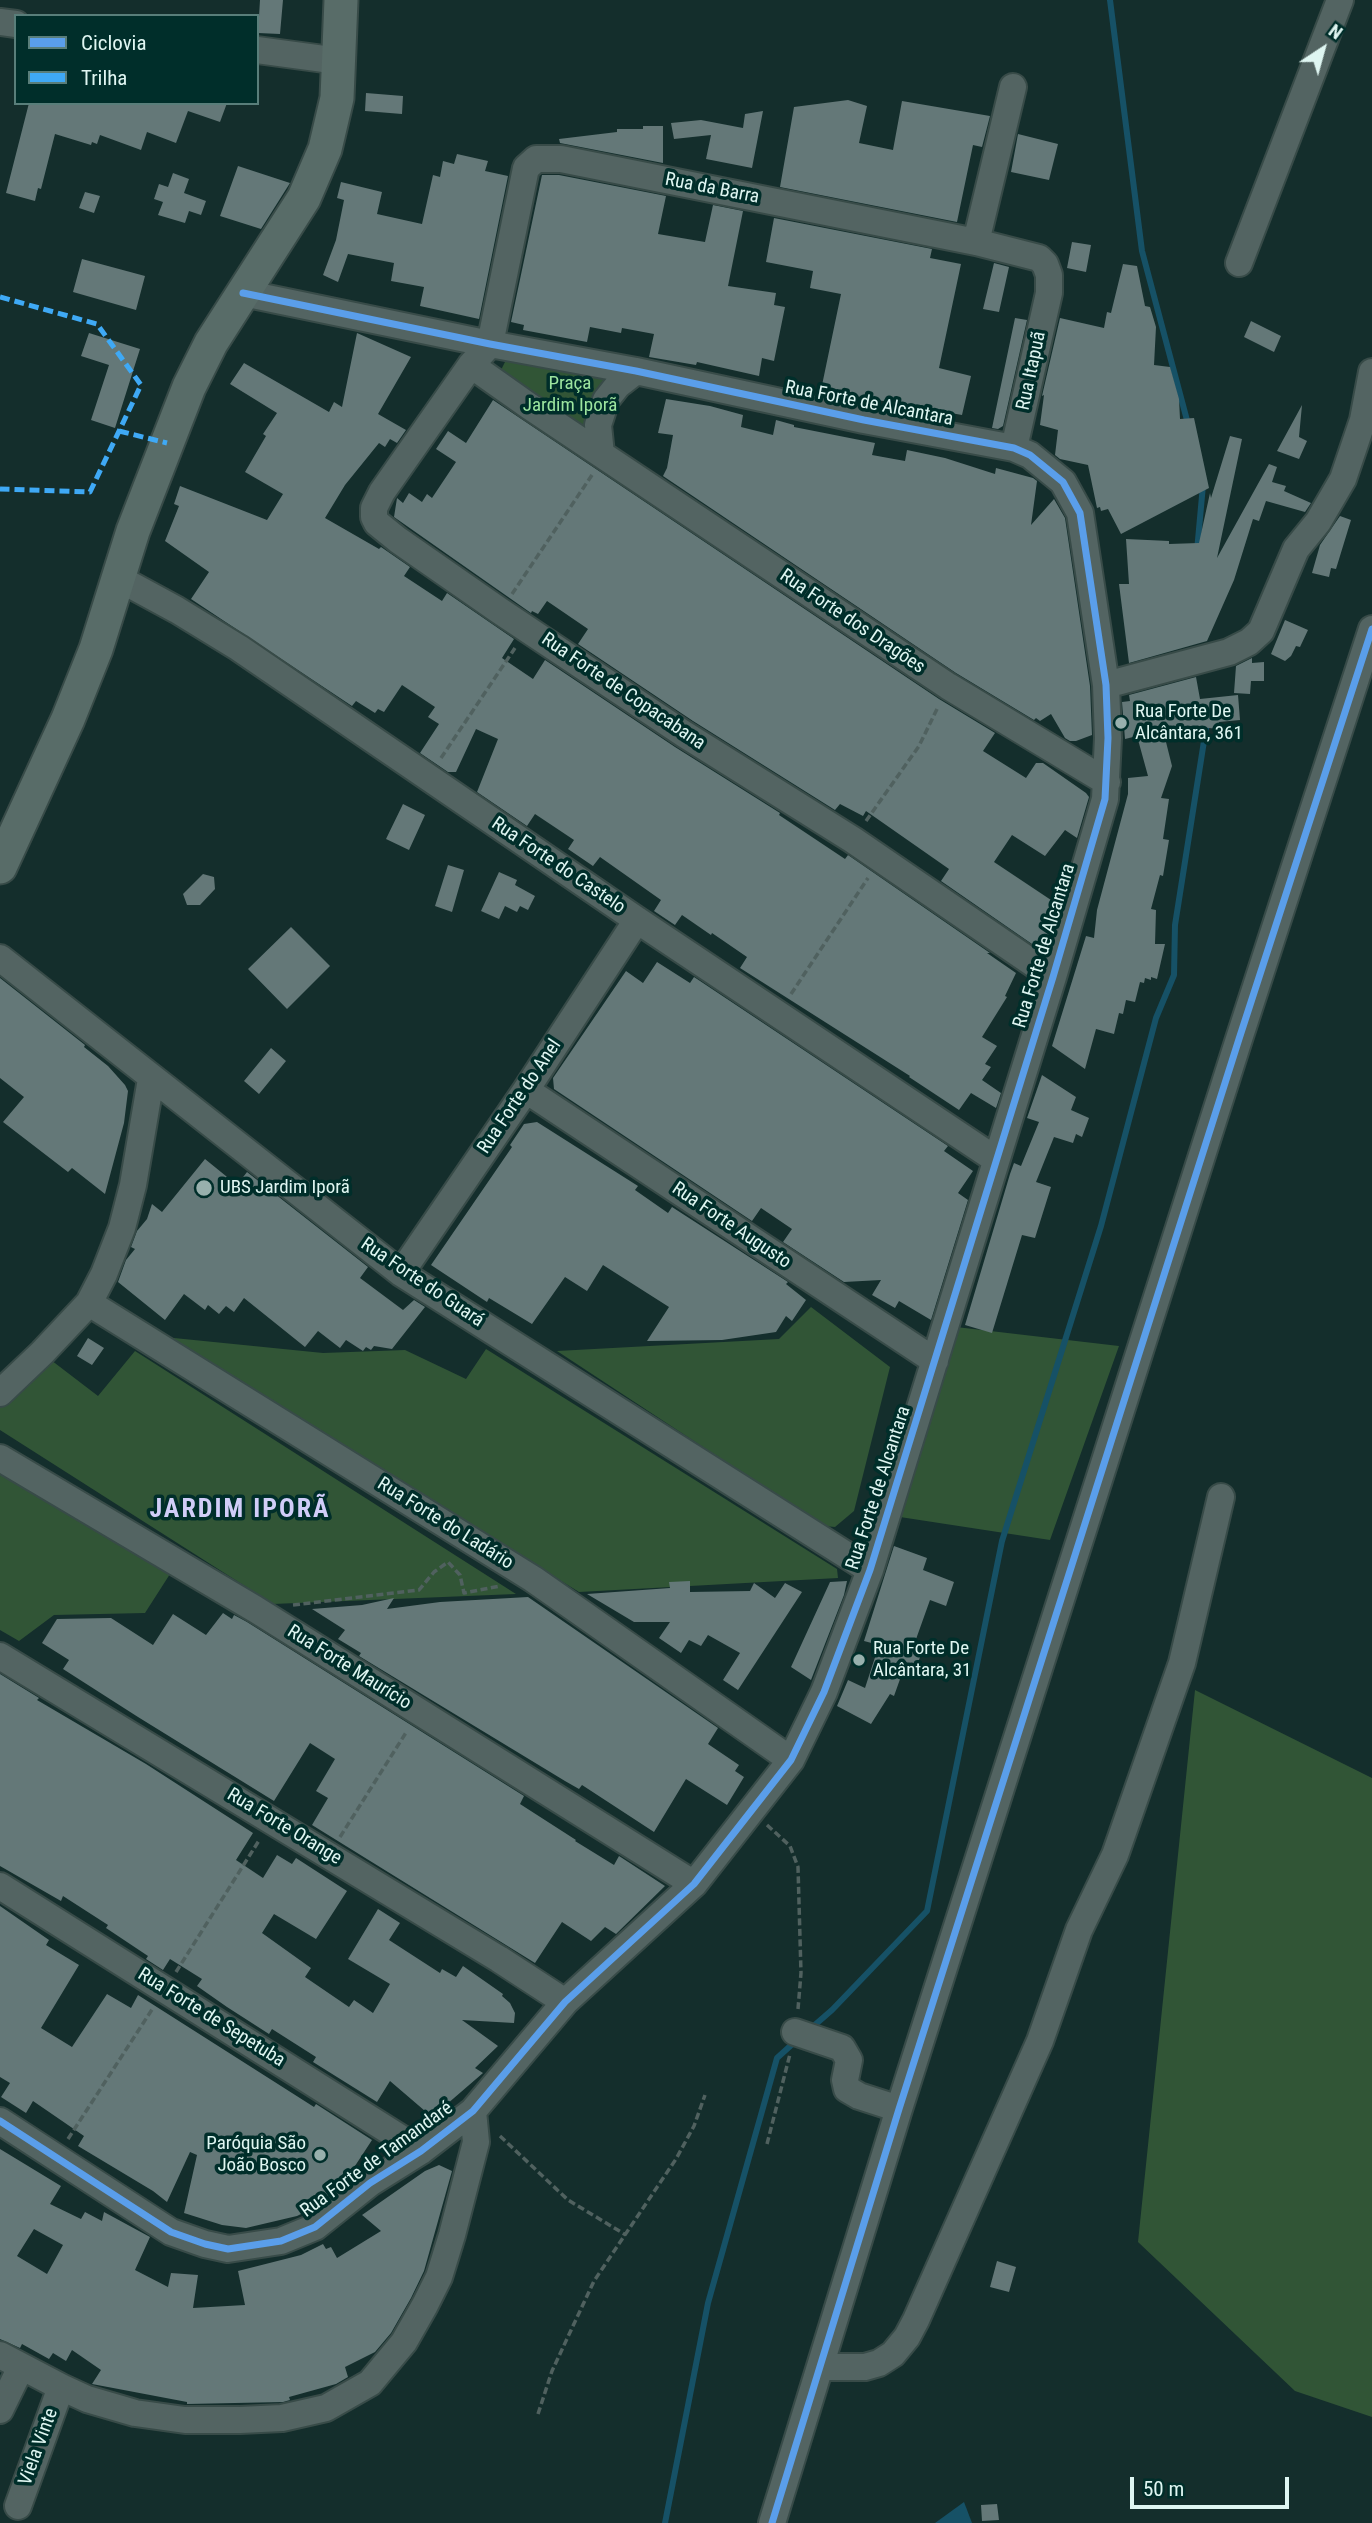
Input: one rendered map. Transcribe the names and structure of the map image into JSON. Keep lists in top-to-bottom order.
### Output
{
  "streets": {
    "street": [
      "Rua da Barra",
      "Rua Itapuã",
      "Rua Forte de Alcantara",
      "Rua Forte dos Dragões",
      "Rua Forte de Copacabana",
      "Rua Forte do Castelo",
      "Rua Forte do Anel",
      "Rua Forte Augusto",
      "Rua Forte do Guará",
      "Rua Forte do Ladário",
      "Rua Forte Maurício",
      "Rua Forte Orange",
      "Rua Forte de Sepetuba",
      "Rua Forte de Tamandaré",
      "Viela Vinte"
    ]
  },
  "crossings": [
    ["Rua da Barra", "Rua Itapuã"],
    ["Rua da Barra", "Rua Forte de Alcantara"],
    ["Rua da Barra", "Rua Forte de Copacabana"],
    ["Rua Itapuã", "Rua Forte de Alcantara"],
    ["Rua Forte de Alcantara", "Rua Forte dos Dragões"],
    ["Rua Forte de Alcantara", "Rua Forte de Copacabana"],
    ["Rua Forte de Alcantara", "Rua Forte do Castelo"],
    ["Rua Forte de Alcantara", "Rua Forte Augusto"],
    ["Rua Forte de Alcantara", "Rua Forte do Guará"],
    ["Rua Forte de Alcantara", "Rua Forte do Ladário"],
    ["Rua Forte de Alcantara", "Rua Forte Maurício"],
    ["Rua Forte de Alcantara", "Rua Forte Orange"],
    ["Rua Forte de Alcantara", "Rua Forte de Tamandaré"],
    ["Rua Forte dos Dragões", "Rua Forte de Copacabana"],
    ["Rua Forte do Castelo", "Rua Forte do Anel"],
    ["Rua Forte do Anel", "Rua Forte Augusto"],
    ["Rua Forte do Anel", "Rua Forte do Guará"],
    ["Rua Forte de Sepetuba", "Rua Forte de Tamandaré"]
  ],
  "districts": ["JARDIM IPORÃ"],
  "parks": ["Praça Jardim Iporã"],
  "places": [
    "Rua Forte De Alcântara, 361",
    "UBS Jardim Iporã",
    "Rua Forte De Alcântara, 31",
    "Paróquia São João Bosco"
  ],
  "legend": ["Ciclovia", "Trilha"],
  "scale_bar": "50 m",
  "north": "top right"
}
